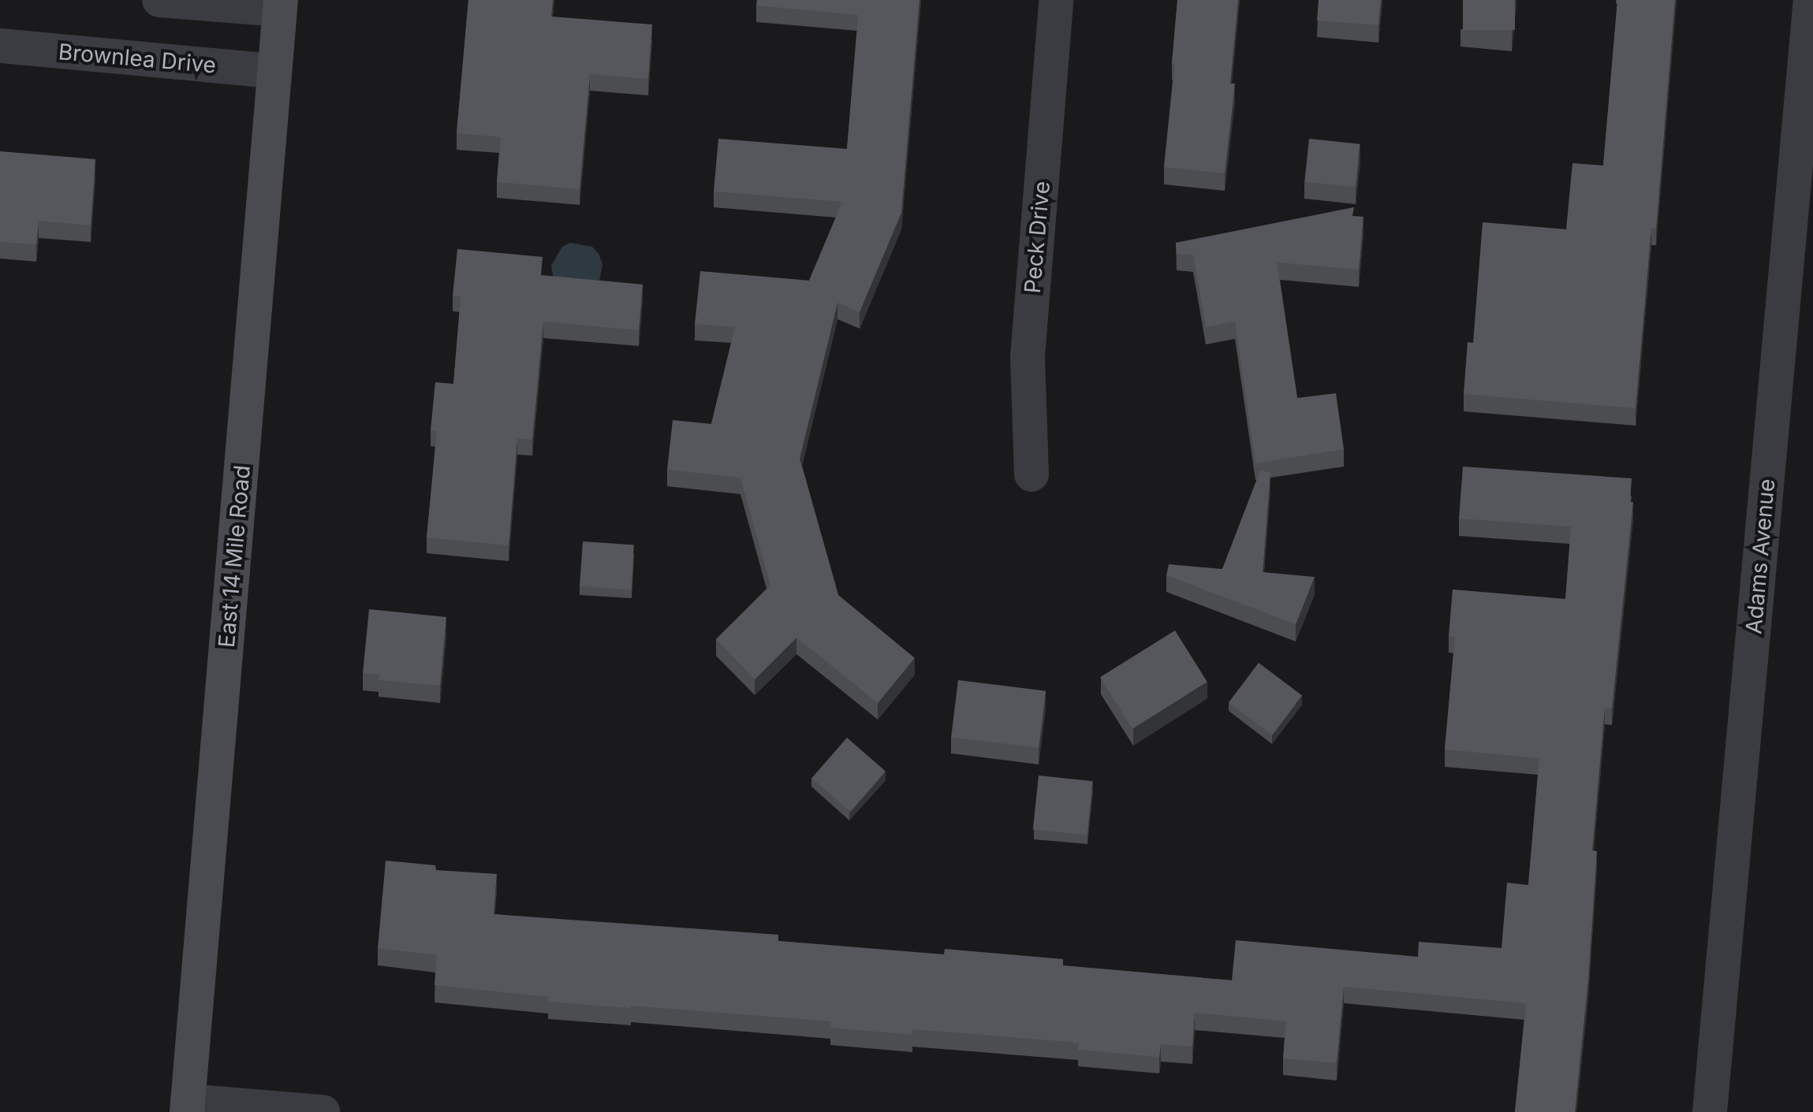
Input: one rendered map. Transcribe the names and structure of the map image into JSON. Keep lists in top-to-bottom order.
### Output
{
  "streets": {
    "main road": ["East 14 Mile Road"],
    "street": ["Brownlea Drive", "Peck Drive", "Adams Avenue"]
  },
  "crossings": [
    ["Brownlea Drive", "East 14 Mile Road"]
  ]
}
